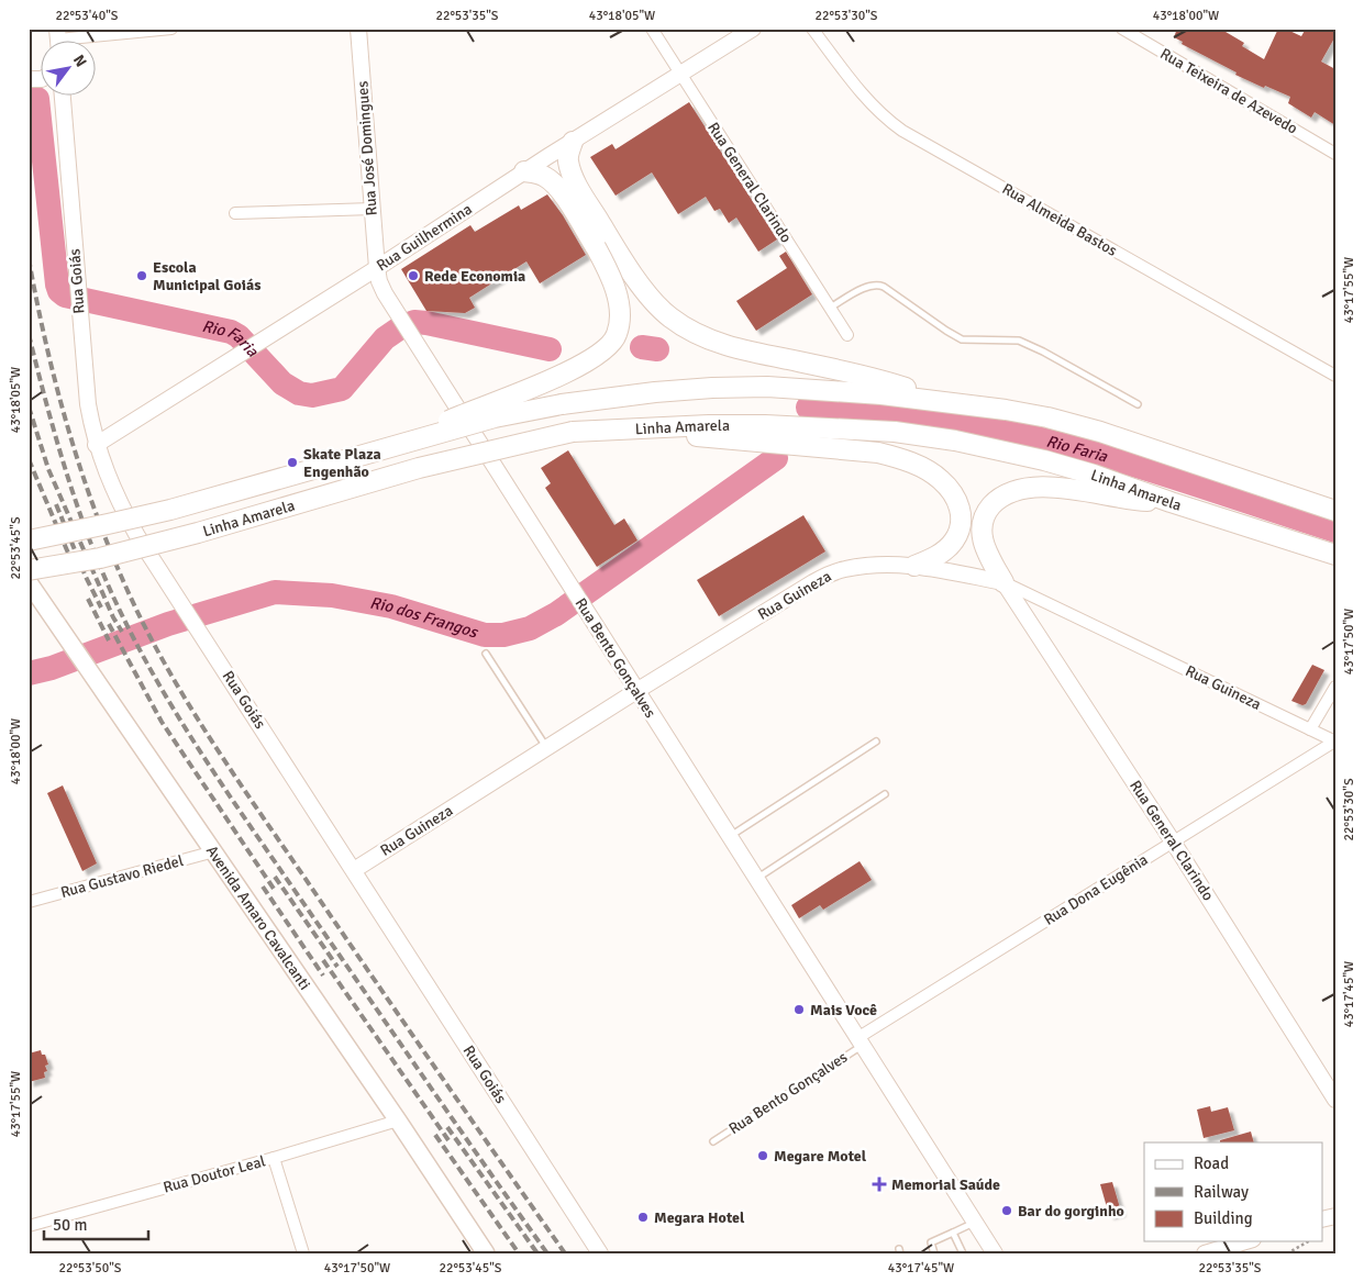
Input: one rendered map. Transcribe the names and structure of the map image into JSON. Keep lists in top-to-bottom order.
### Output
{
  "streets": {
    "highway": ["Linha Amarela"],
    "main road": ["Avenida Amaro Cavalcanti"],
    "street": [
      "Rua Teixeira de Azevedo",
      "Rua José Domingues",
      "Rua General Clarindo",
      "Rua Almeida Bastos",
      "Rua Guilhermina",
      "Rua Goiás",
      "Rua Guineza",
      "Rua Bento Gonçalves",
      "Rua Gustavo Riedel",
      "Rua Dona Eugênia",
      "Rua Doutor Leal"
    ]
  },
  "crossings": [
    ["Rua José Domingues", "Rua Guilhermina"],
    ["Rua José Domingues", "Rua Bento Gonçalves"],
    ["Rua General Clarindo", "Rua Guilhermina"],
    ["Rua General Clarindo", "Rua Guineza"],
    ["Rua General Clarindo", "Rua Dona Eugênia"],
    ["Rua Guilhermina", "Rua Goiás"],
    ["Rua Guilhermina", "Rua Bento Gonçalves"],
    ["Rua Goiás", "Rua Guineza"],
    ["Rua Guineza", "Rua Bento Gonçalves"],
    ["Rua Guineza", "Rua Dona Eugênia"],
    ["Rua Bento Gonçalves", "Rua Dona Eugênia"],
    ["Rua Gustavo Riedel", "Avenida Amaro Cavalcanti"],
    ["Avenida Amaro Cavalcanti", "Rua Doutor Leal"]
  ],
  "water": ["Rio Faria", "Rio dos Frangos"],
  "places": {
    "other": [
      "Escola Municipal Goiás",
      "Rede Economia",
      "Skate Plaza Engenhão",
      "Mais Você",
      "Megare Motel",
      "Bar do gorginho",
      "Megara Hotel"
    ],
    "health": ["Memorial Saúde"]
  },
  "legend": ["Road", "Railway", "Building"],
  "scale_bar": "50 m",
  "north": "top right",
  "coordinates": [
    "22°53'40\"S",
    "22°53'35\"S",
    "43°18'05\"W",
    "22°53'30\"S",
    "43°18'00\"W",
    "43°17'55\"W",
    "22°53'45\"S",
    "43°17'50\"W",
    "43°17'45\"W",
    "22°53'50\"S"
  ]
}
